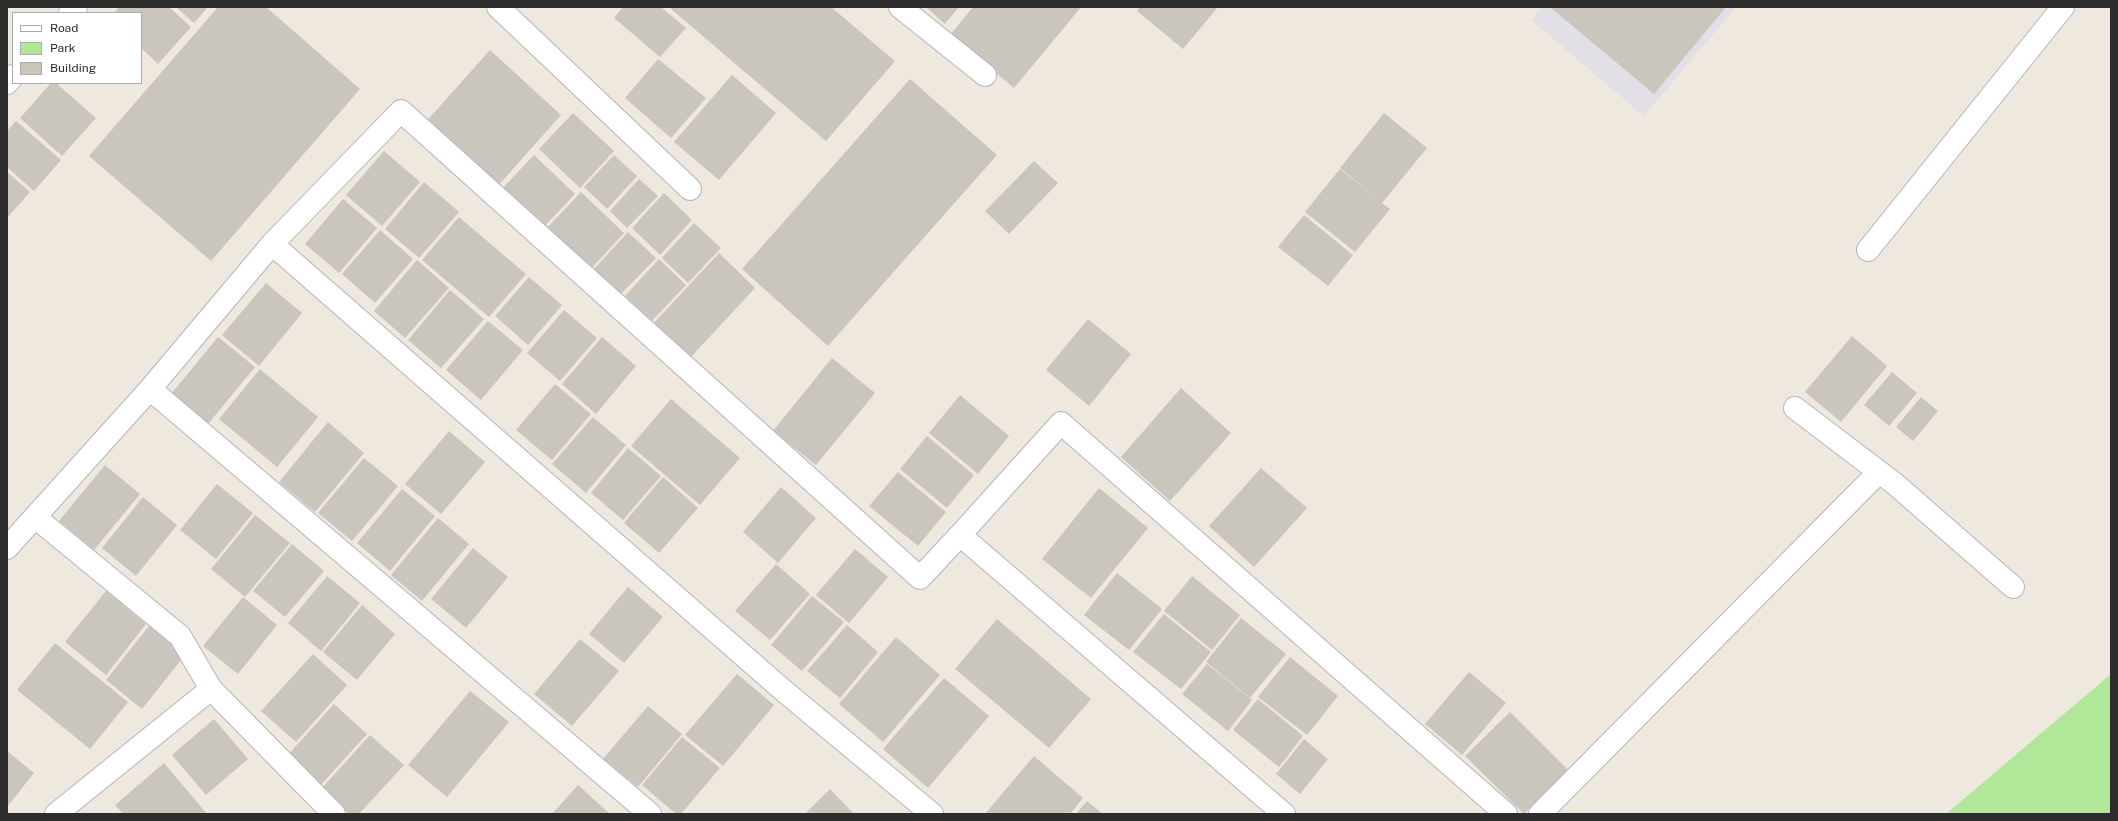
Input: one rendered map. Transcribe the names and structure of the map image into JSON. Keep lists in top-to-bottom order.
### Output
{
  "legend": ["Road", "Park", "Building"]
}
